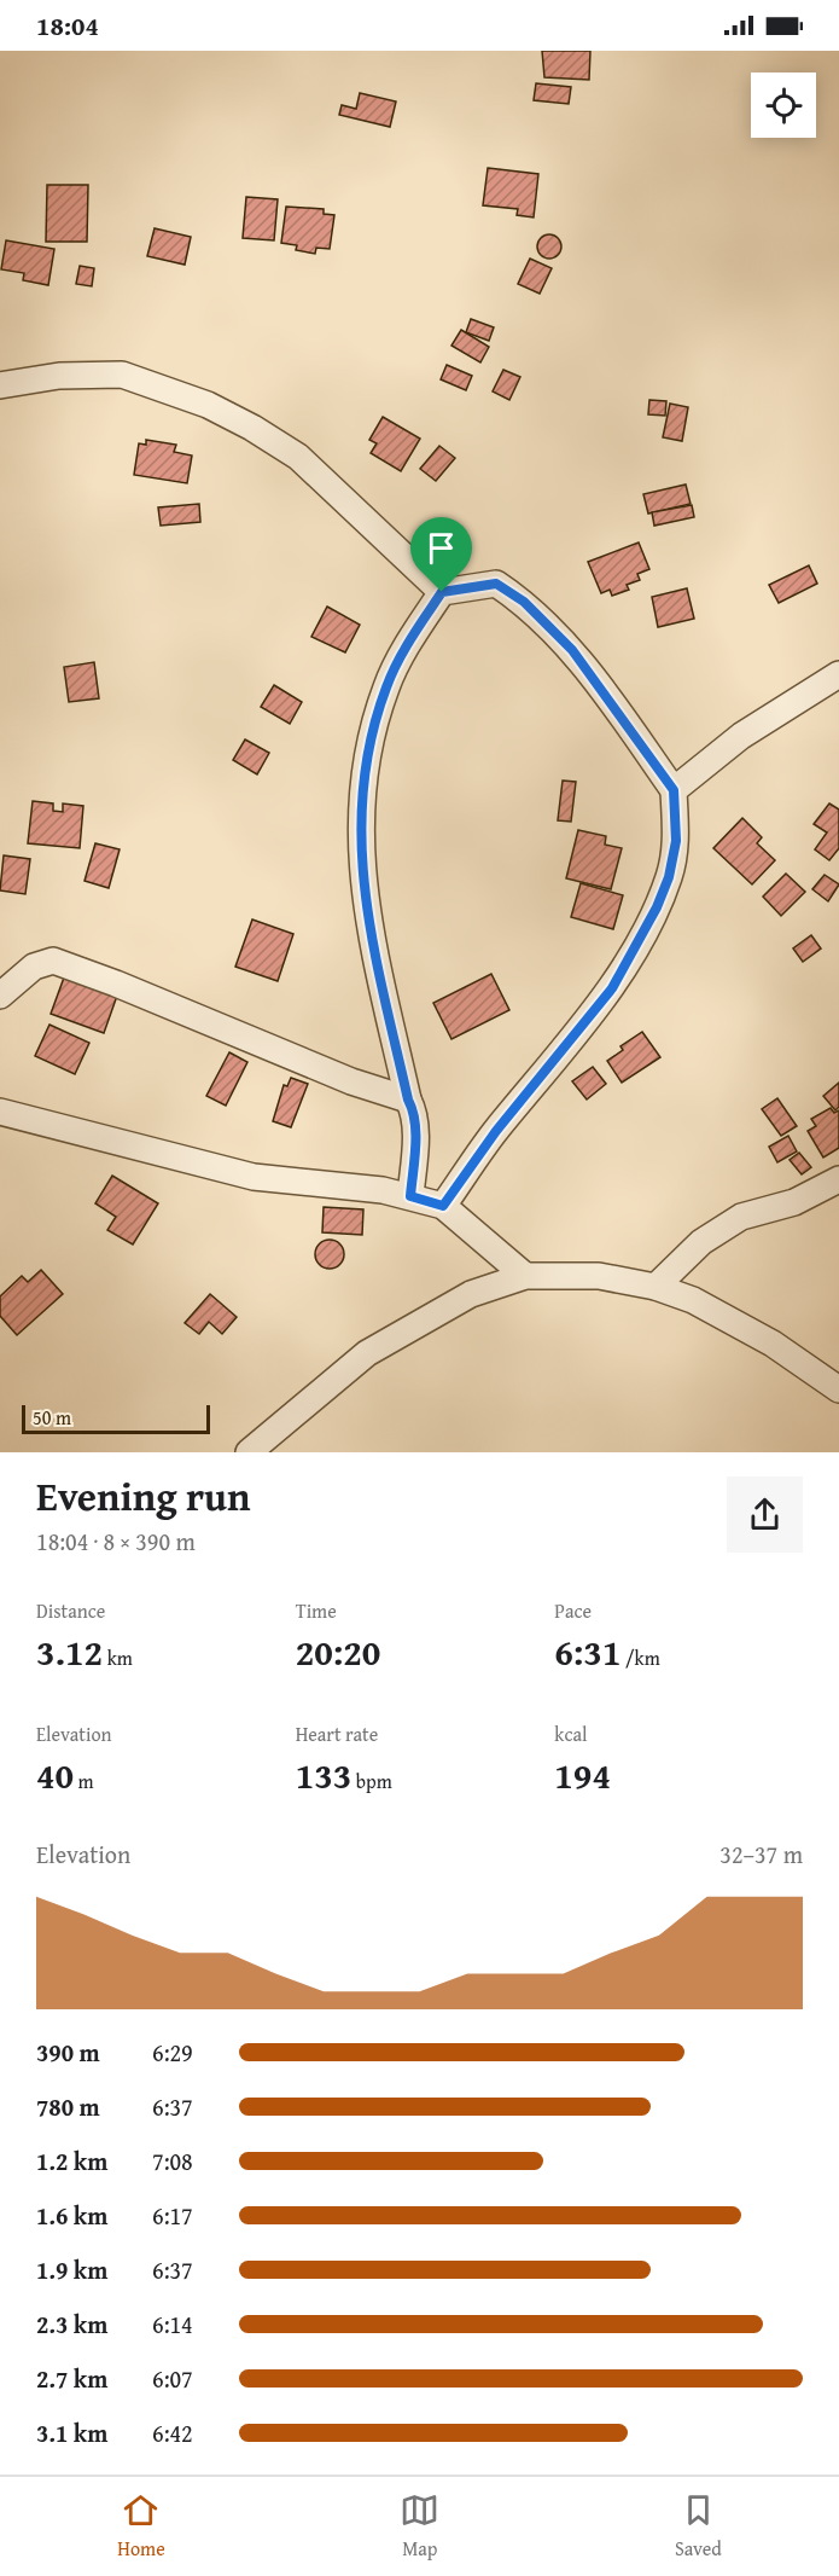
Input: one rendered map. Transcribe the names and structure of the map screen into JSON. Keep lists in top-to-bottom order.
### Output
{
  "scale_bar": "50 m",
  "page": {
    "status": "18:04",
    "scale": "50 m",
    "heading": ["Evening run", "18:04 · 8 × 390 m"],
    "stats": [
      ["Distance", "3.12 km"],
      ["Time", "20:20"],
      ["Pace", "6:31 /km"],
      ["Elevation", "40 m"],
      ["Heart rate", "133 bpm"],
      ["kcal", "194"]
    ],
    "chart": ["Elevation", "32–37 m"],
    "list": [
      {
        "name": "390 m",
        "note": "6:29"
      },
      {
        "name": "780 m",
        "note": "6:37"
      },
      {
        "name": "1.2 km",
        "note": "7:08"
      },
      {
        "name": "1.6 km",
        "note": "6:17"
      },
      {
        "name": "1.9 km",
        "note": "6:37"
      },
      {
        "name": "2.3 km",
        "note": "6:14"
      },
      {
        "name": "2.7 km",
        "note": "6:07"
      },
      {
        "name": "3.1 km",
        "note": "6:42"
      }
    ],
    "tabs": ["Home", "Map", "Saved"]
  }
}
